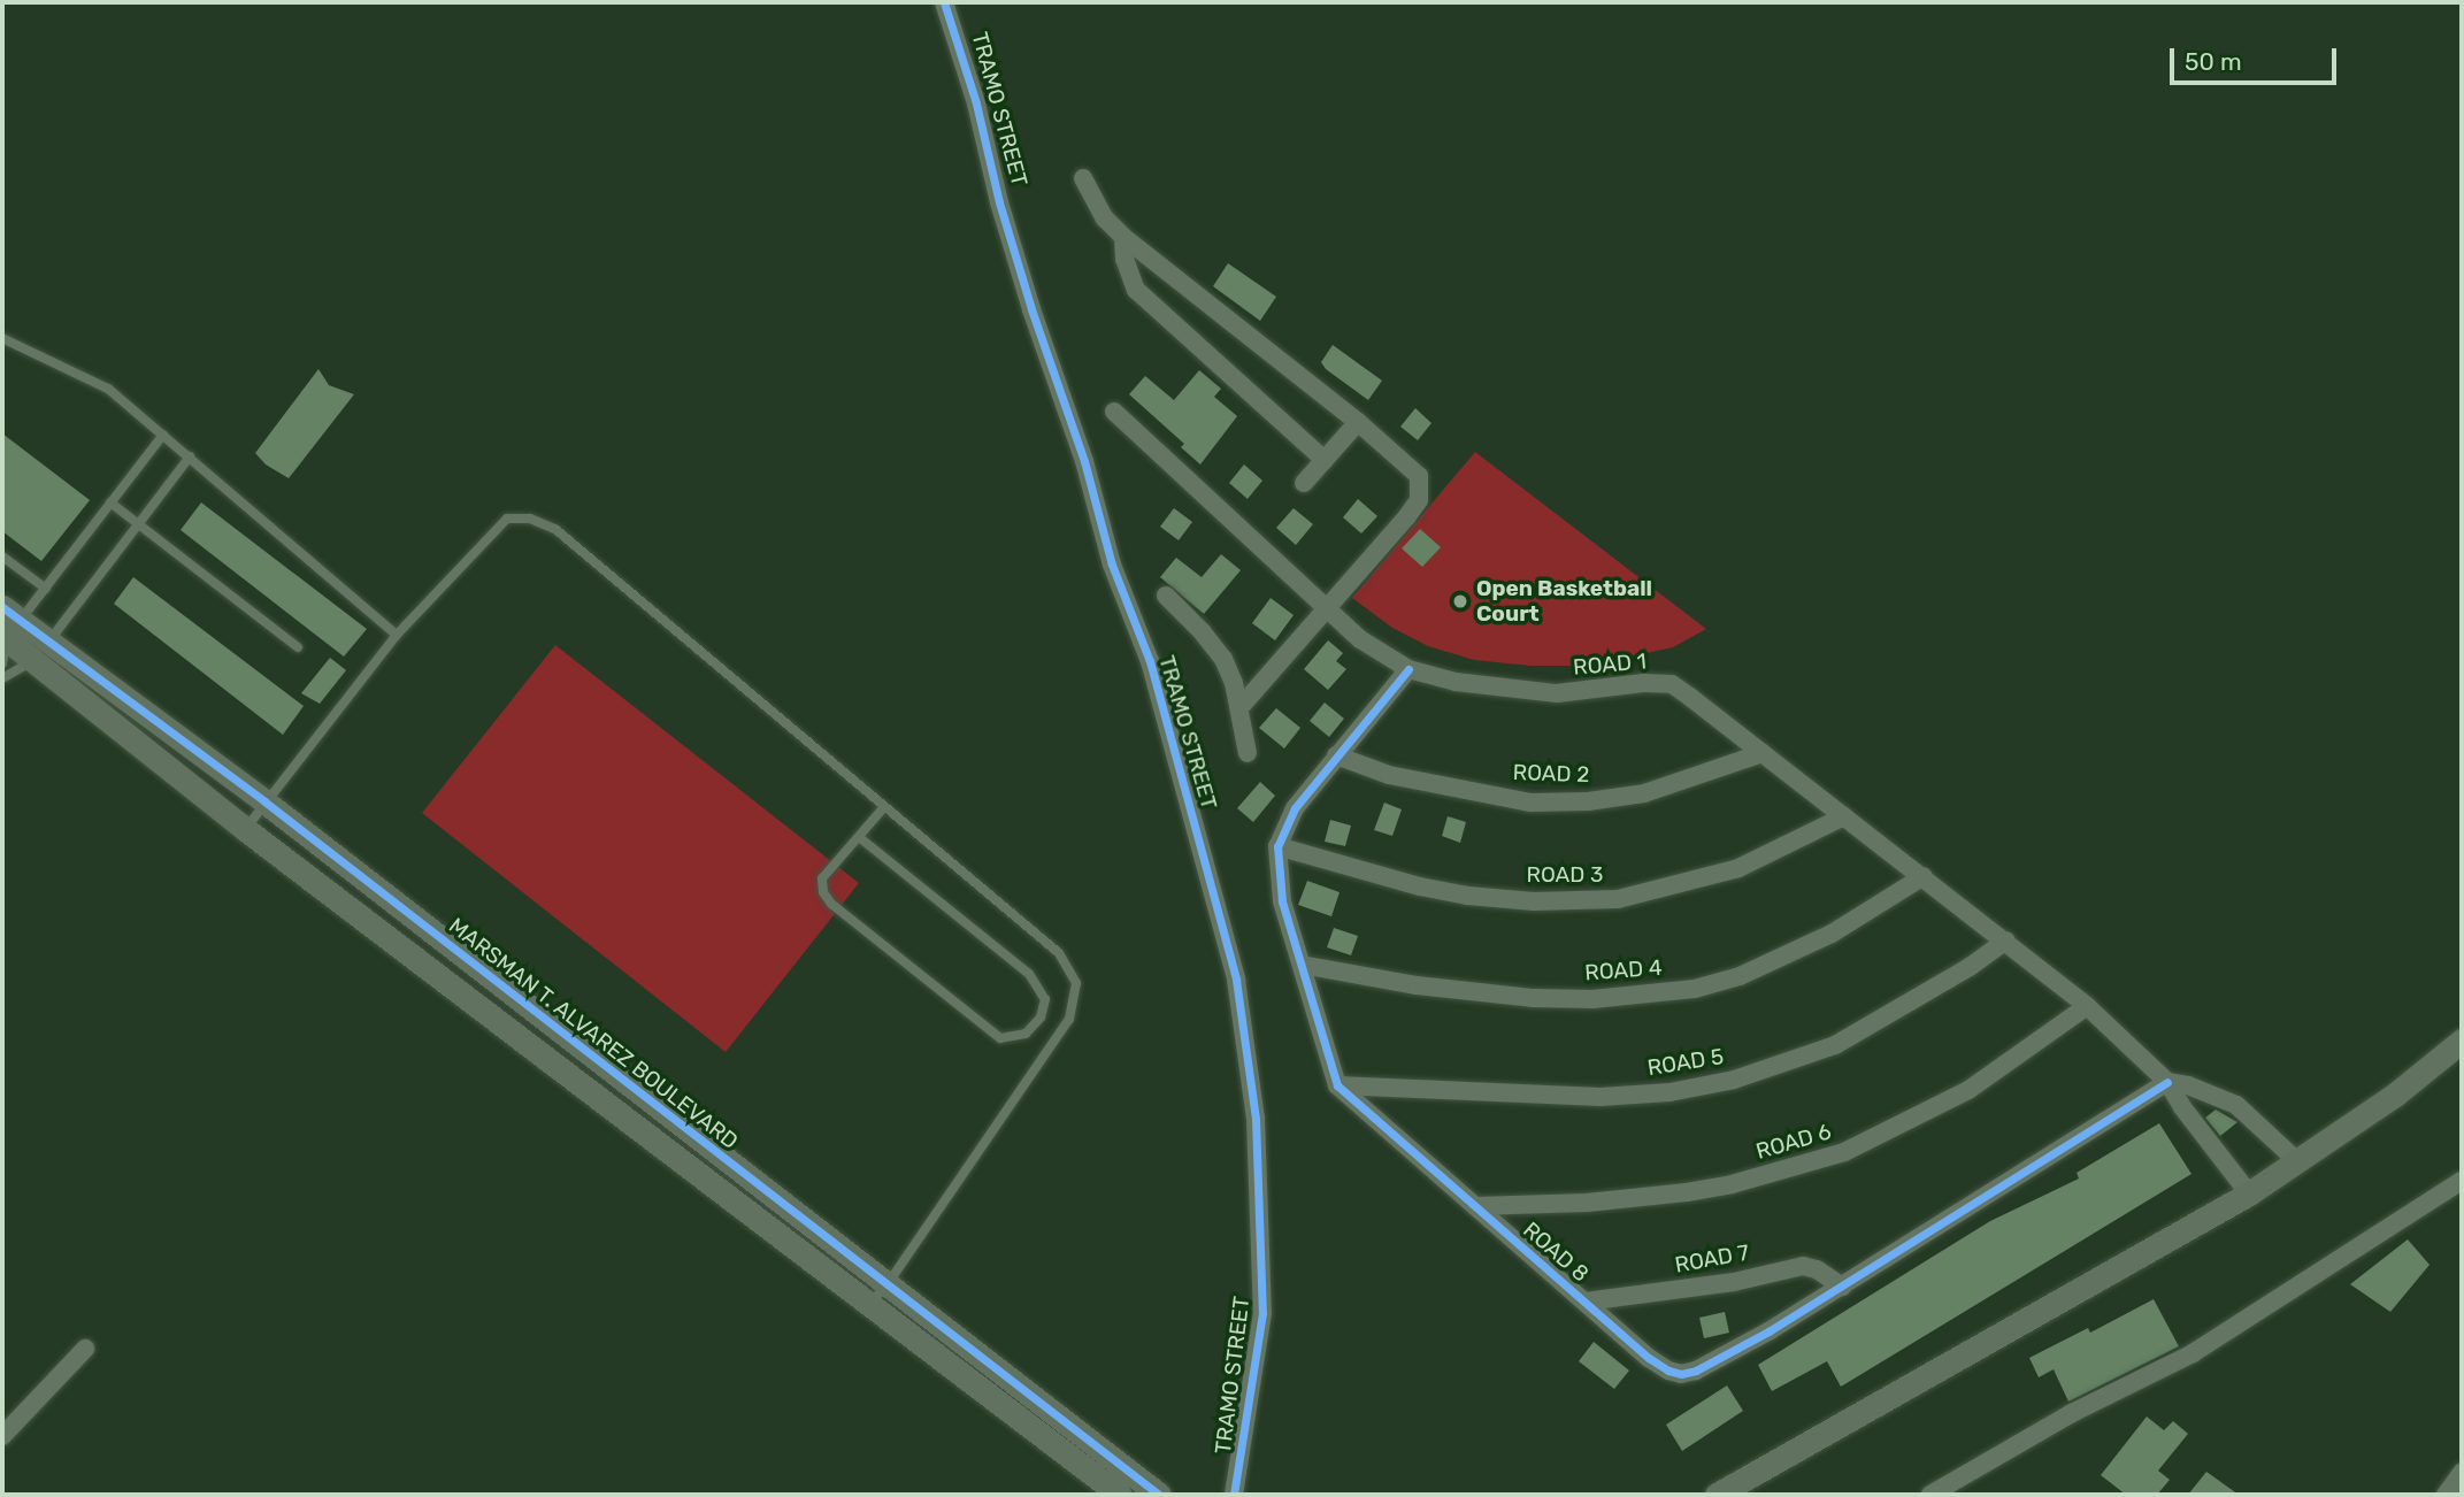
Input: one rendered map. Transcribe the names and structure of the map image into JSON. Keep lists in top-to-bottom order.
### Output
{
  "streets": {
    "street": [
      "TRAMO STREET",
      "ROAD 1",
      "ROAD 2",
      "ROAD 3",
      "ROAD 4",
      "MARSMAN T. ALVAREZ BOULEVARD",
      "ROAD 5",
      "ROAD 6",
      "ROAD 8",
      "ROAD 7"
    ]
  },
  "crossings": [
    ["ROAD 1", "ROAD 2"],
    ["ROAD 1", "ROAD 3"],
    ["ROAD 1", "ROAD 4"],
    ["ROAD 1", "ROAD 5"],
    ["ROAD 1", "ROAD 6"],
    ["ROAD 1", "ROAD 8"],
    ["ROAD 5", "ROAD 8"],
    ["ROAD 6", "ROAD 8"],
    ["ROAD 8", "ROAD 7"]
  ],
  "places": ["Open Basketball Court"],
  "scale_bar": "50 m"
}
